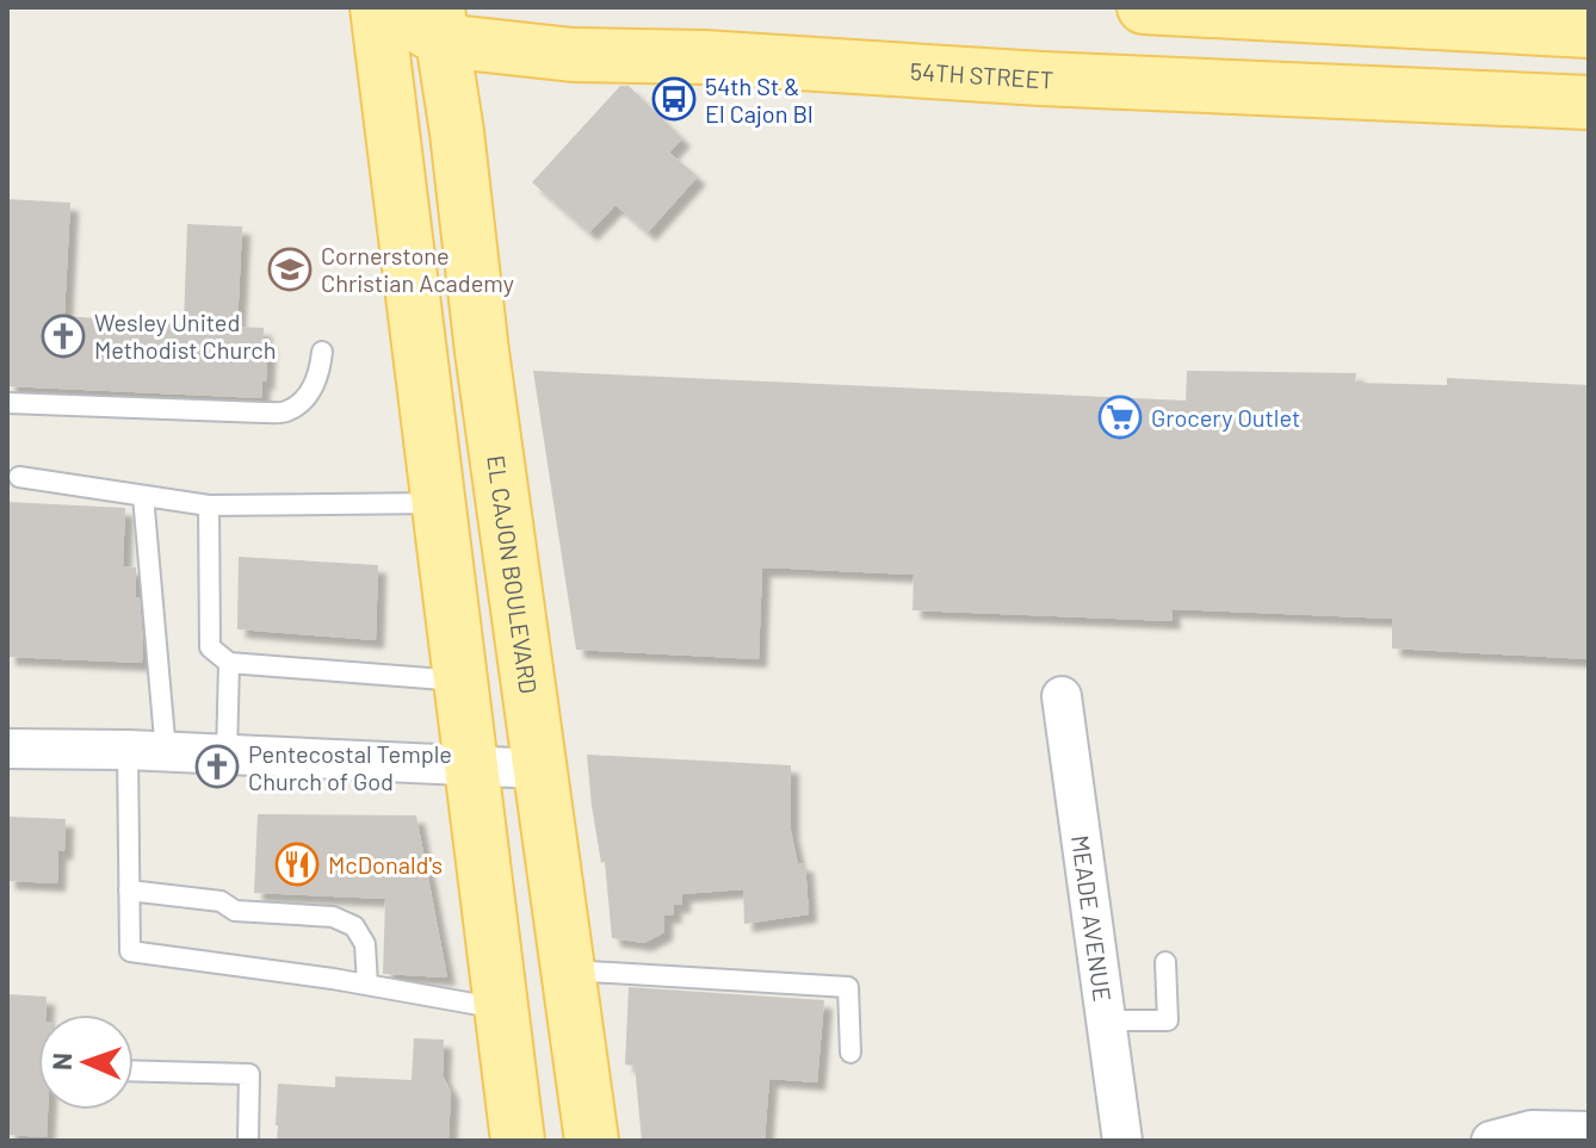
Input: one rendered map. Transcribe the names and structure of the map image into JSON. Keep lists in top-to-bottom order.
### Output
{
  "streets": {
    "main road": ["54TH STREET", "EL CAJON BOULEVARD"],
    "street": ["MEADE AVENUE"]
  },
  "crossings": [
    ["54TH STREET", "EL CAJON BOULEVARD"]
  ],
  "places": {
    "bus stop": ["54th St & El Cajon Bl"],
    "school or university": ["Cornerstone Christian Academy"],
    "church": ["Wesley United Methodist Church", "Pentecostal Temple Church of God"],
    "supermarket": ["Grocery Outlet"],
    "restaurant": ["McDonald's"]
  },
  "north": "left"
}
